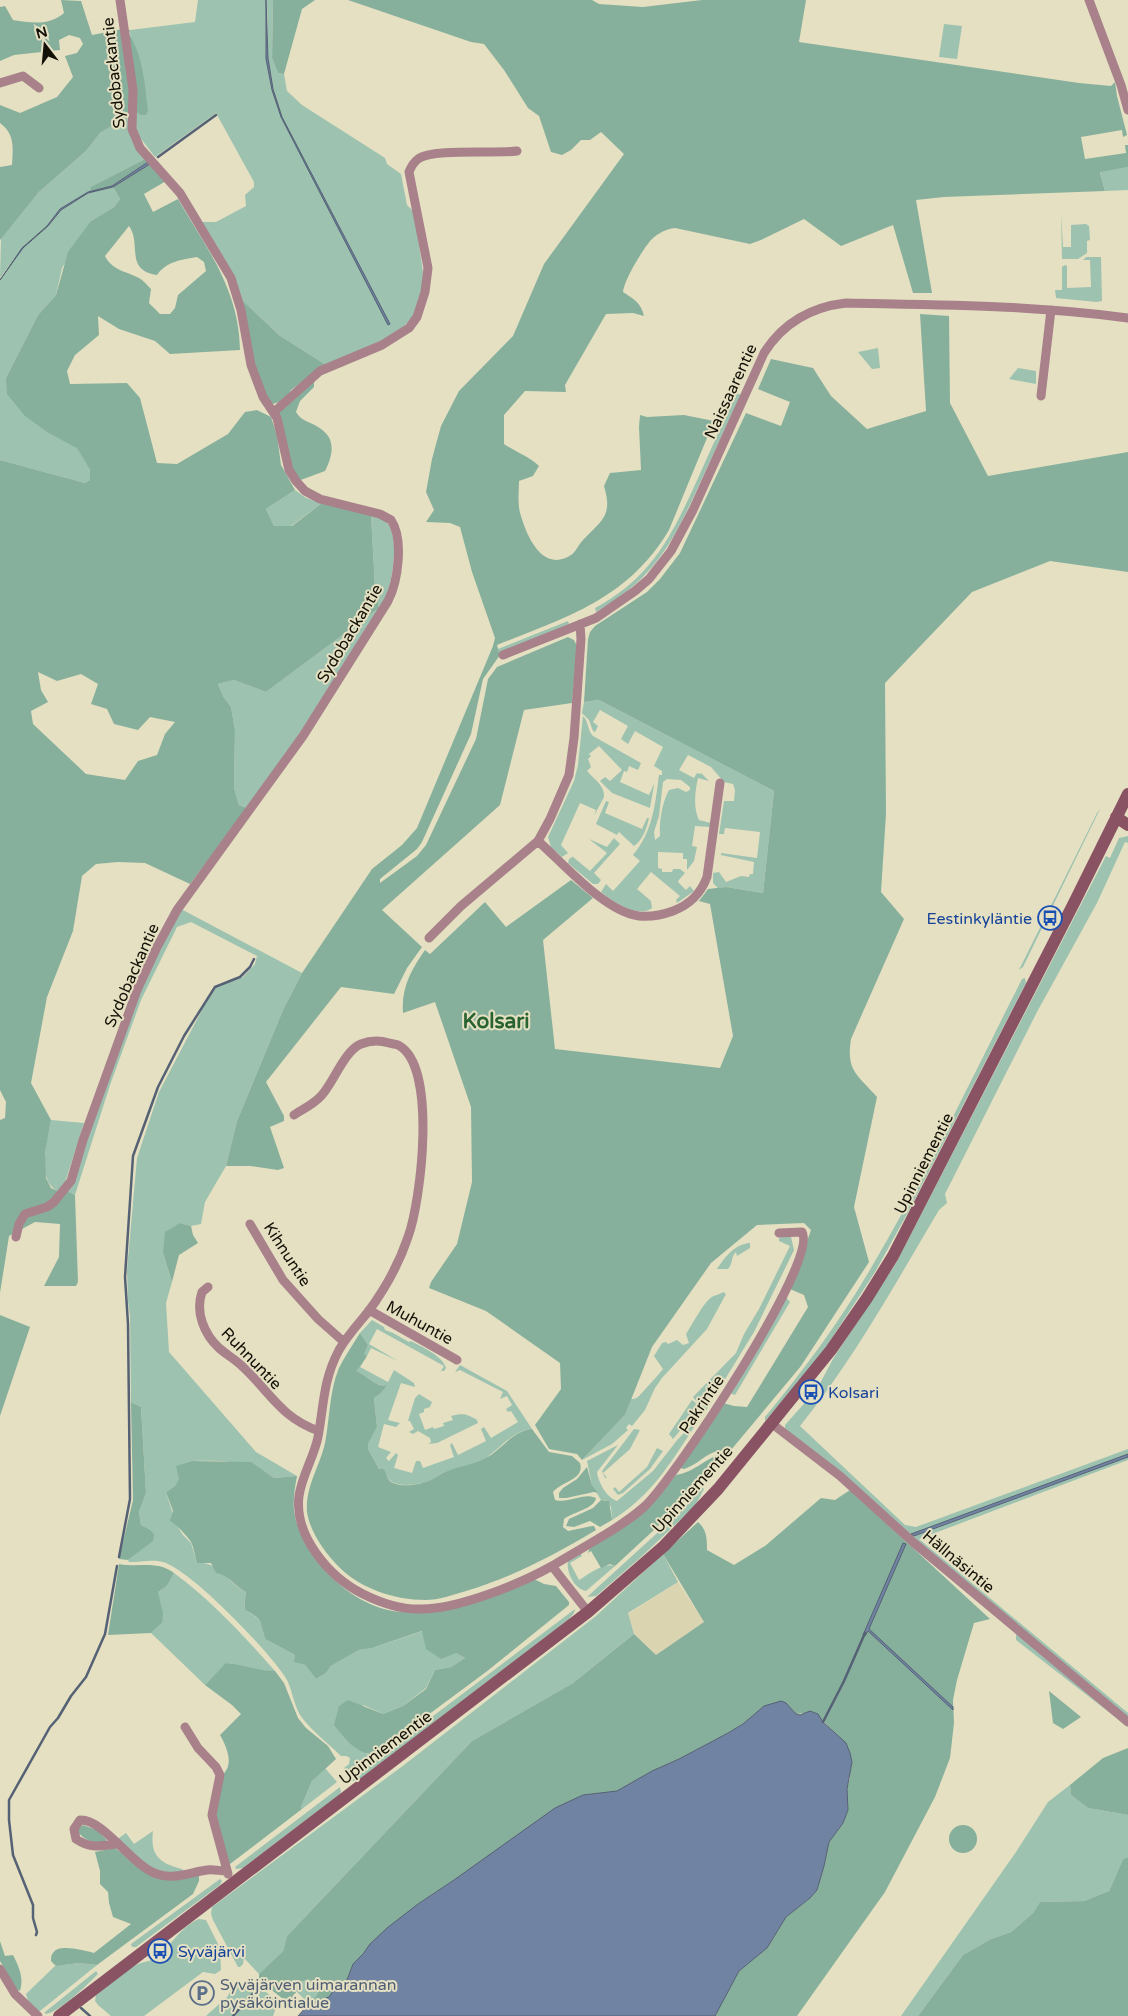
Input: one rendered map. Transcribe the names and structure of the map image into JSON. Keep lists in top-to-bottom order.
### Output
{
  "streets": {
    "main road": ["Upinniementie"],
    "street": [
      "Sydobackantie",
      "Naissaarentie",
      "Kihnuntie",
      "Muhuntie",
      "Ruhnuntie",
      "Pakrintie",
      "Hällnäsintie"
    ]
  },
  "crossings": [
    ["Upinniementie", "Hällnäsintie"]
  ],
  "districts": ["Kolsari"],
  "places": {
    "bus stop": ["Eestinkyläntie", "Kolsari", "Syväjärvi"],
    "parking": ["Syväjärven uimarannan pysäköintialue"]
  },
  "north": "top"
}
